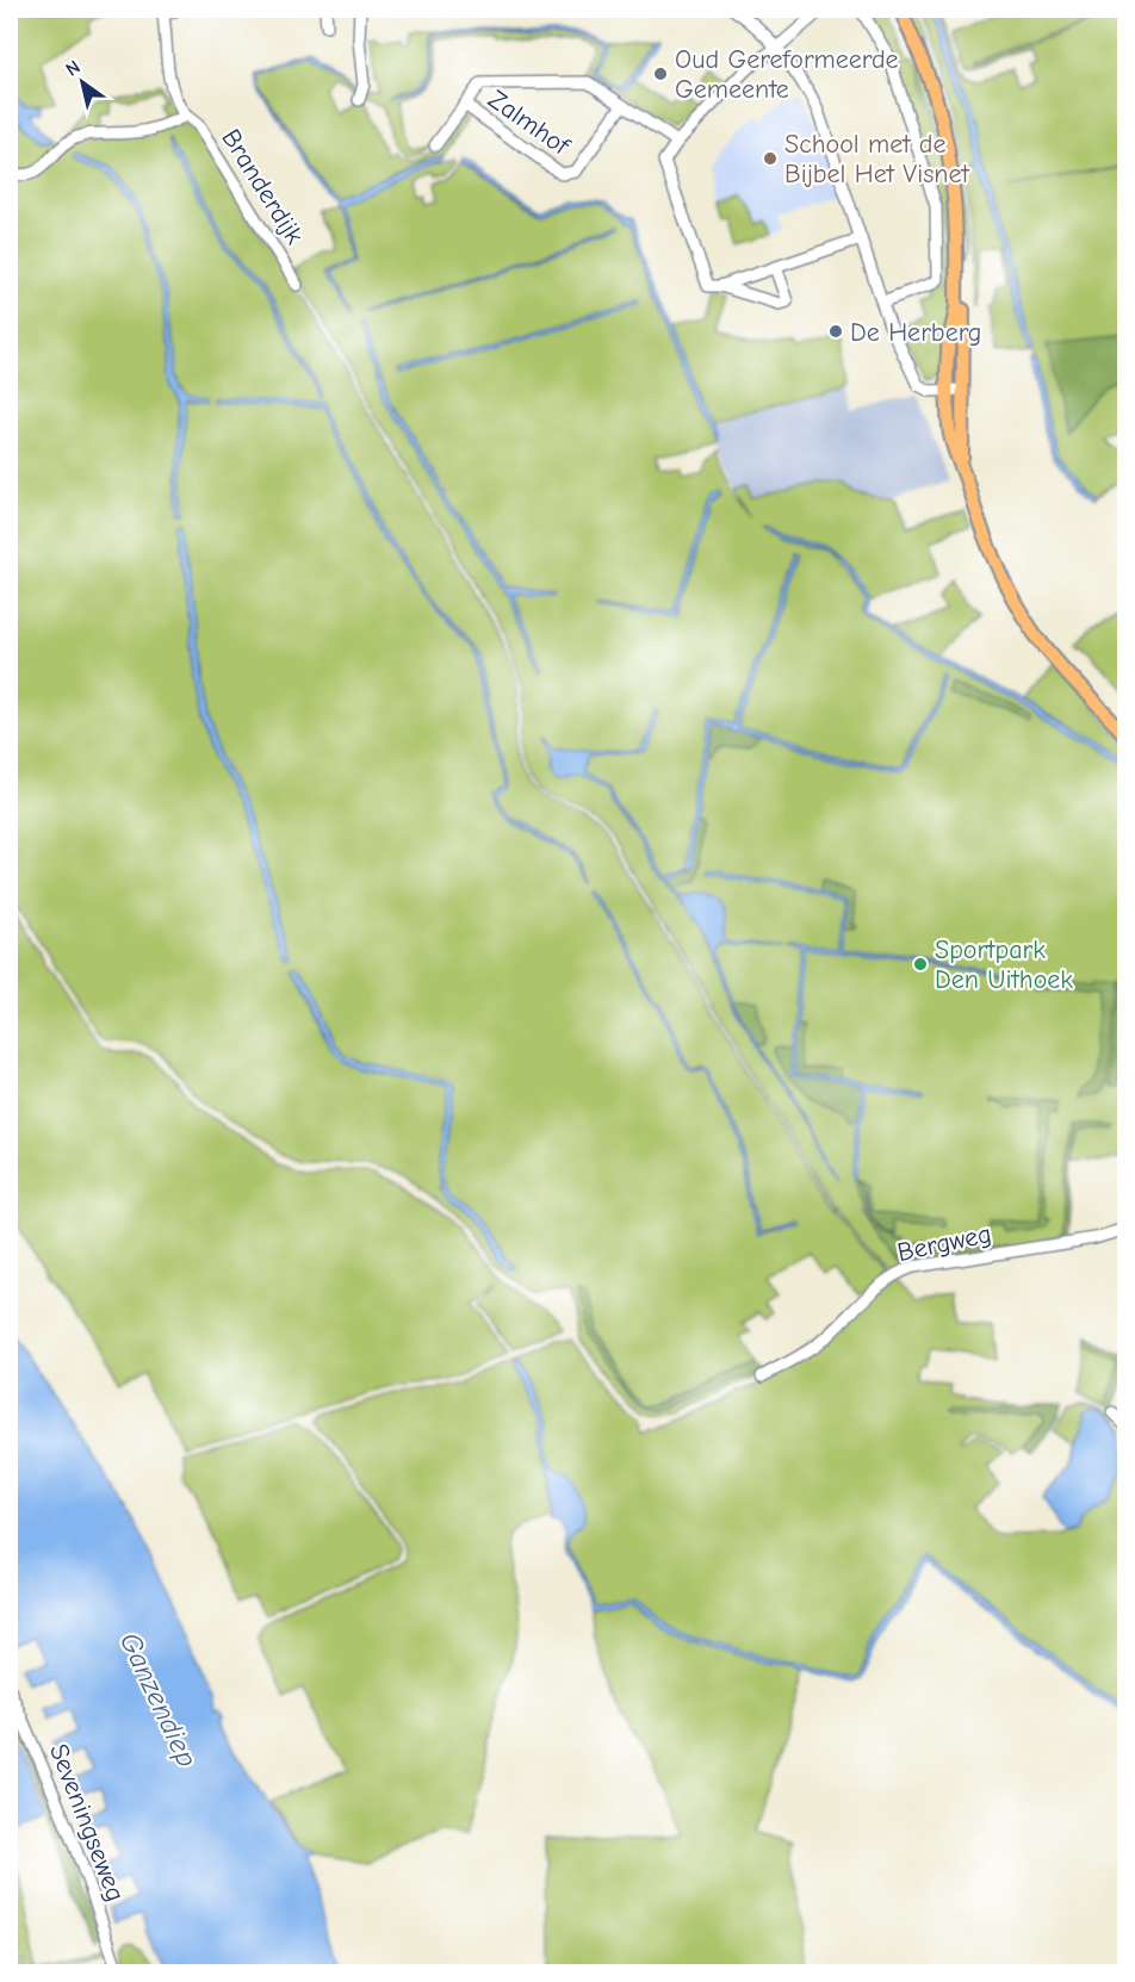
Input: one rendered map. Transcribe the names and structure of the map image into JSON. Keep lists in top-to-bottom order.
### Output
{
  "streets": {
    "street": [
      "Zalmhof",
      "Branderdijk",
      "Bergweg",
      "Seveningseweg"
    ]
  },
  "water": ["Ganzendiep"],
  "places": [
    "Oud Gereformeerde Gemeente",
    "School met de Bijbel Het Visnet",
    "De Herberg",
    "Sportpark Den Uithoek"
  ],
  "north": "top left"
}
